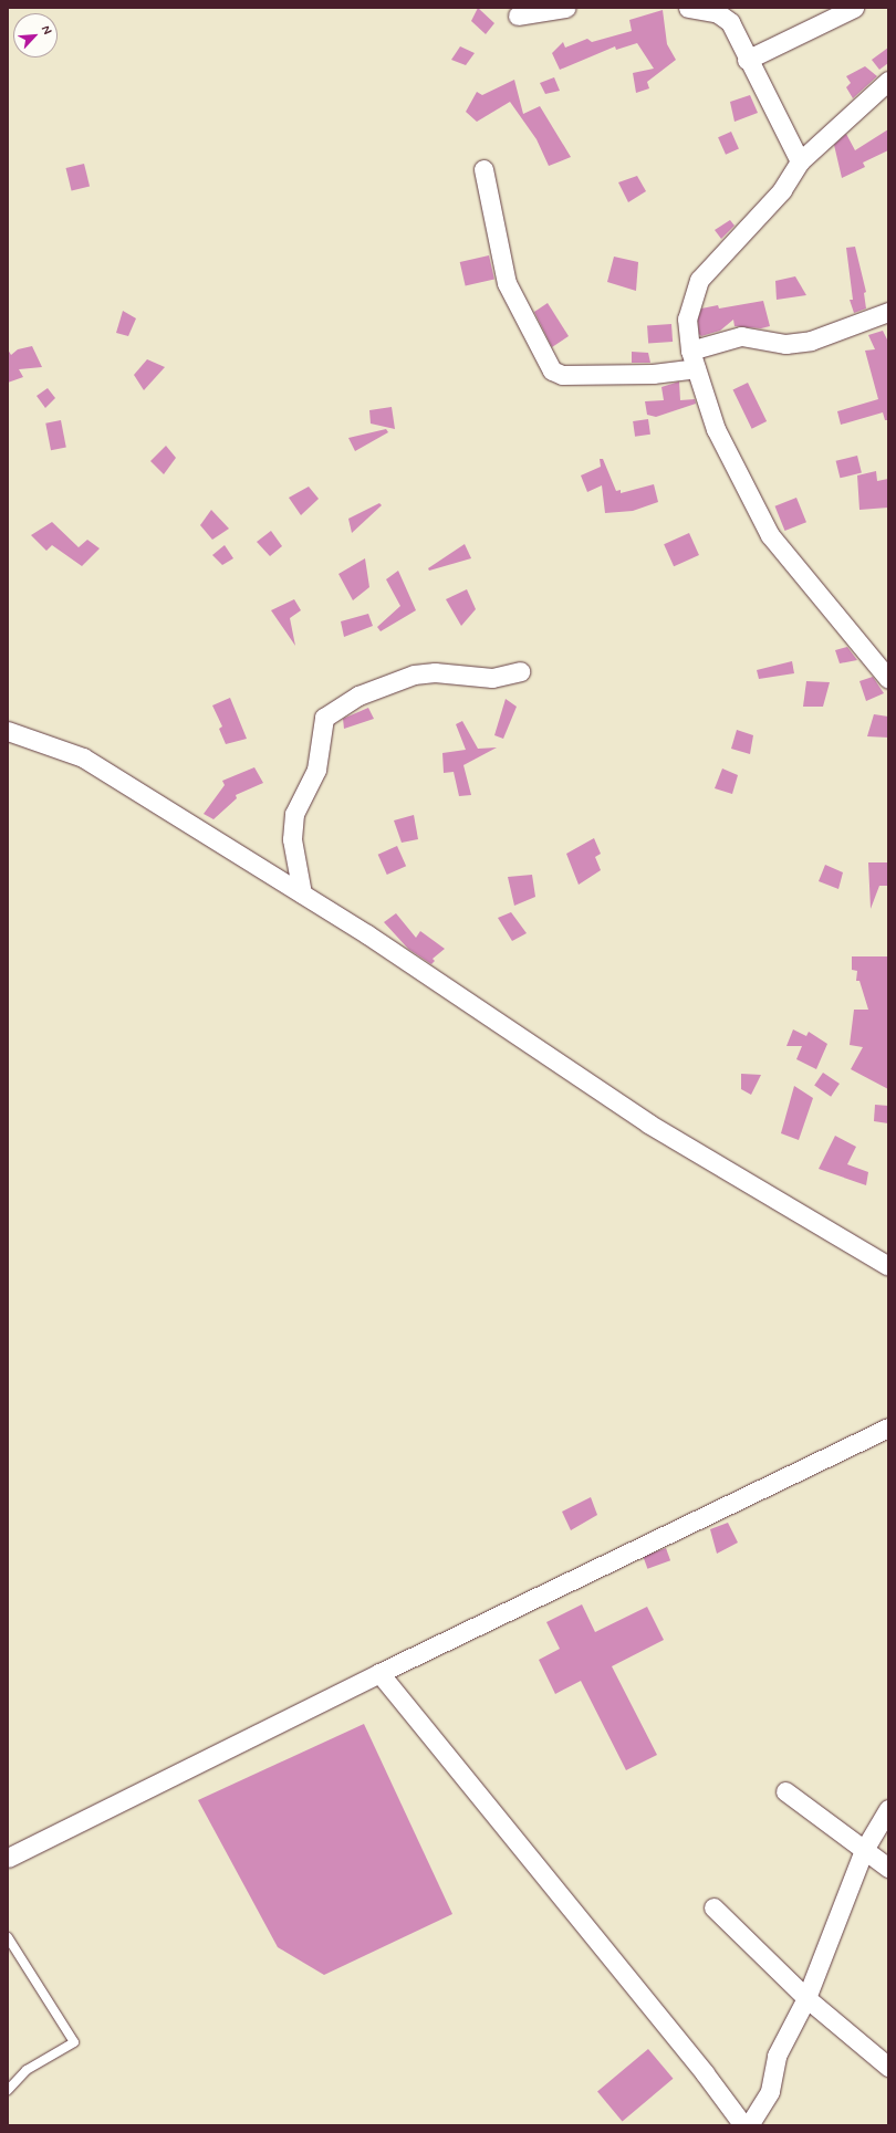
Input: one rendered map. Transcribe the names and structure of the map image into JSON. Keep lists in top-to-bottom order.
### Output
{
  "north": "top right"
}
